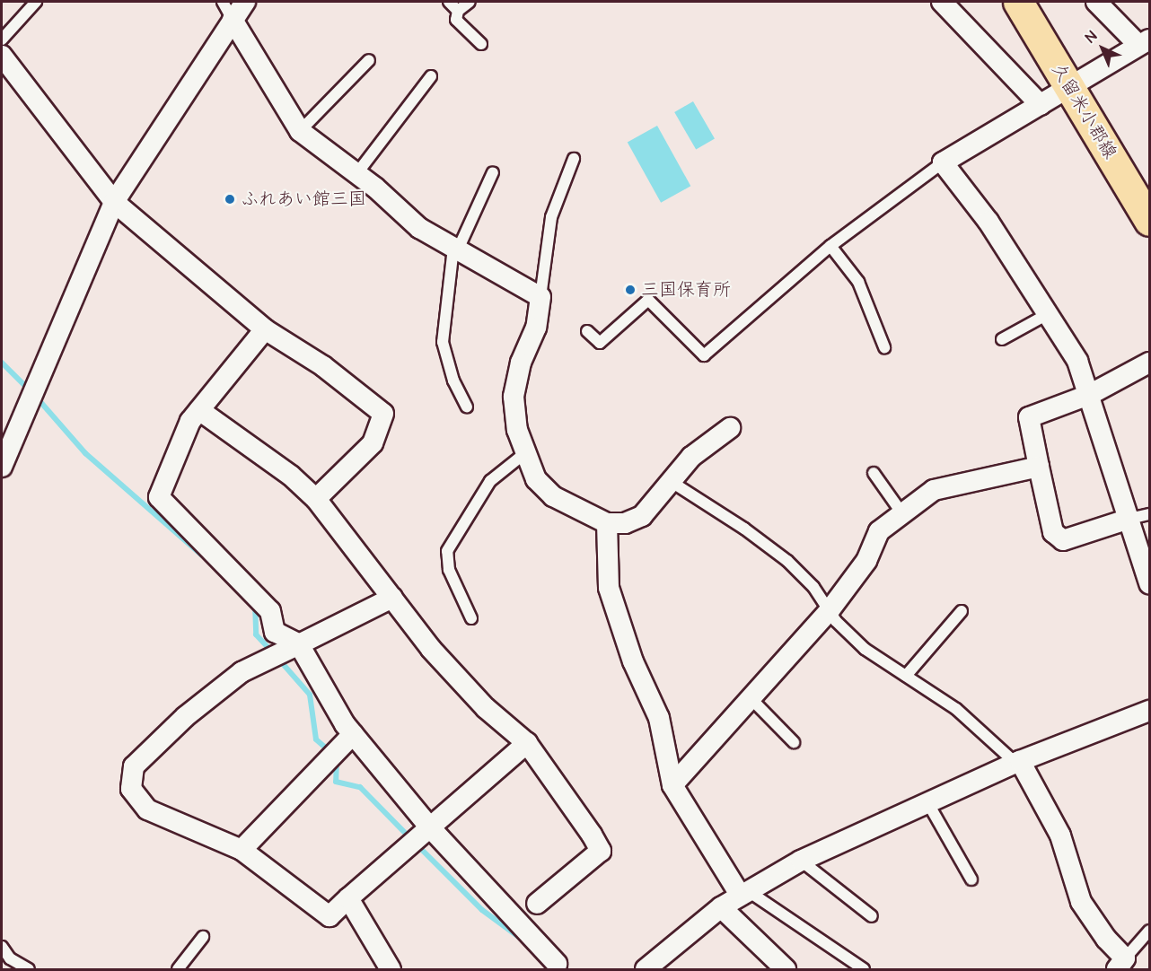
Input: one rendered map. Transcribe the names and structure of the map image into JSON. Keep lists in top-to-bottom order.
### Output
{
  "streets": {
    "main road": ["久留米小郡線"]
  },
  "places": ["ふれあい館三国", "三国保育所"],
  "north": "top left"
}
